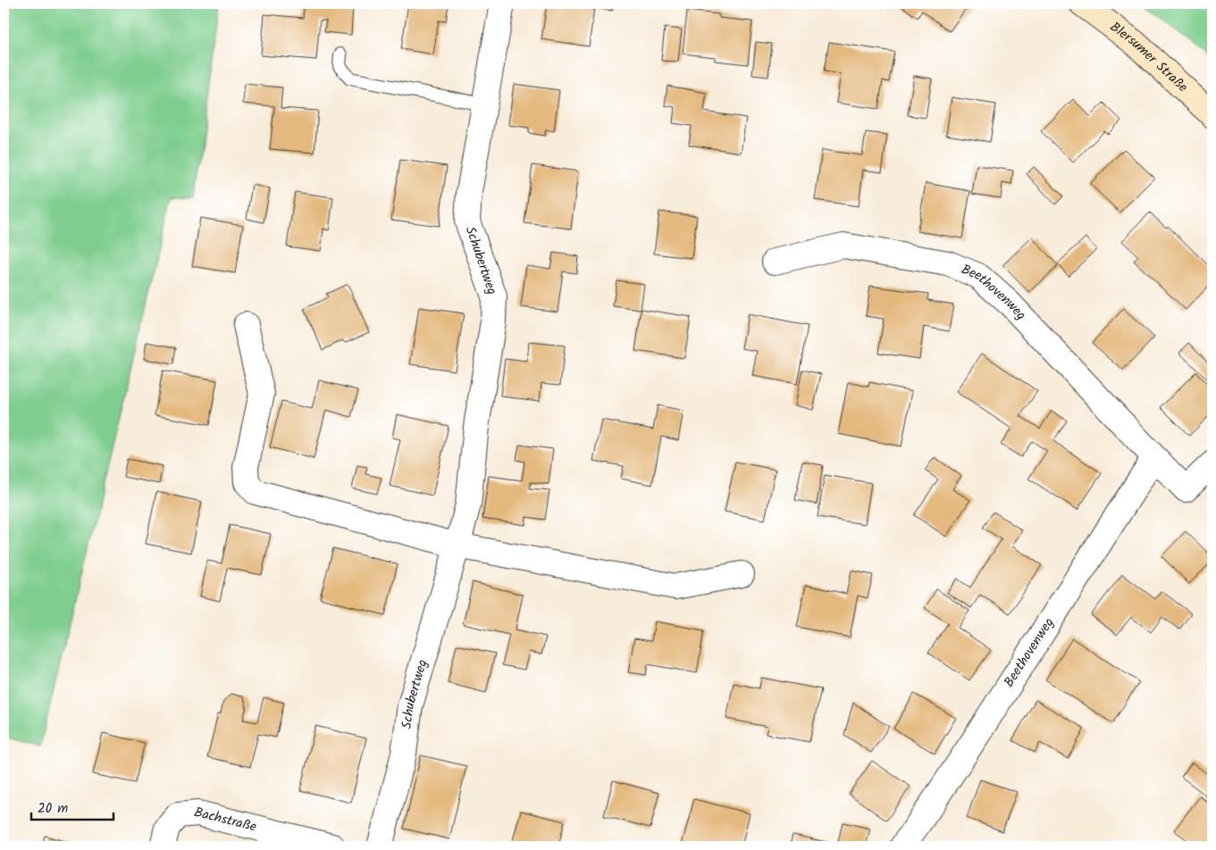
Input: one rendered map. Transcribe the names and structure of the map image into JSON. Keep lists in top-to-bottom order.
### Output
{
  "streets": {
    "main road": ["Blersumer Straße"],
    "street": ["Schubertweg", "Beethovenweg", "Bachstraße"]
  },
  "scale_bar": "20 m"
}
